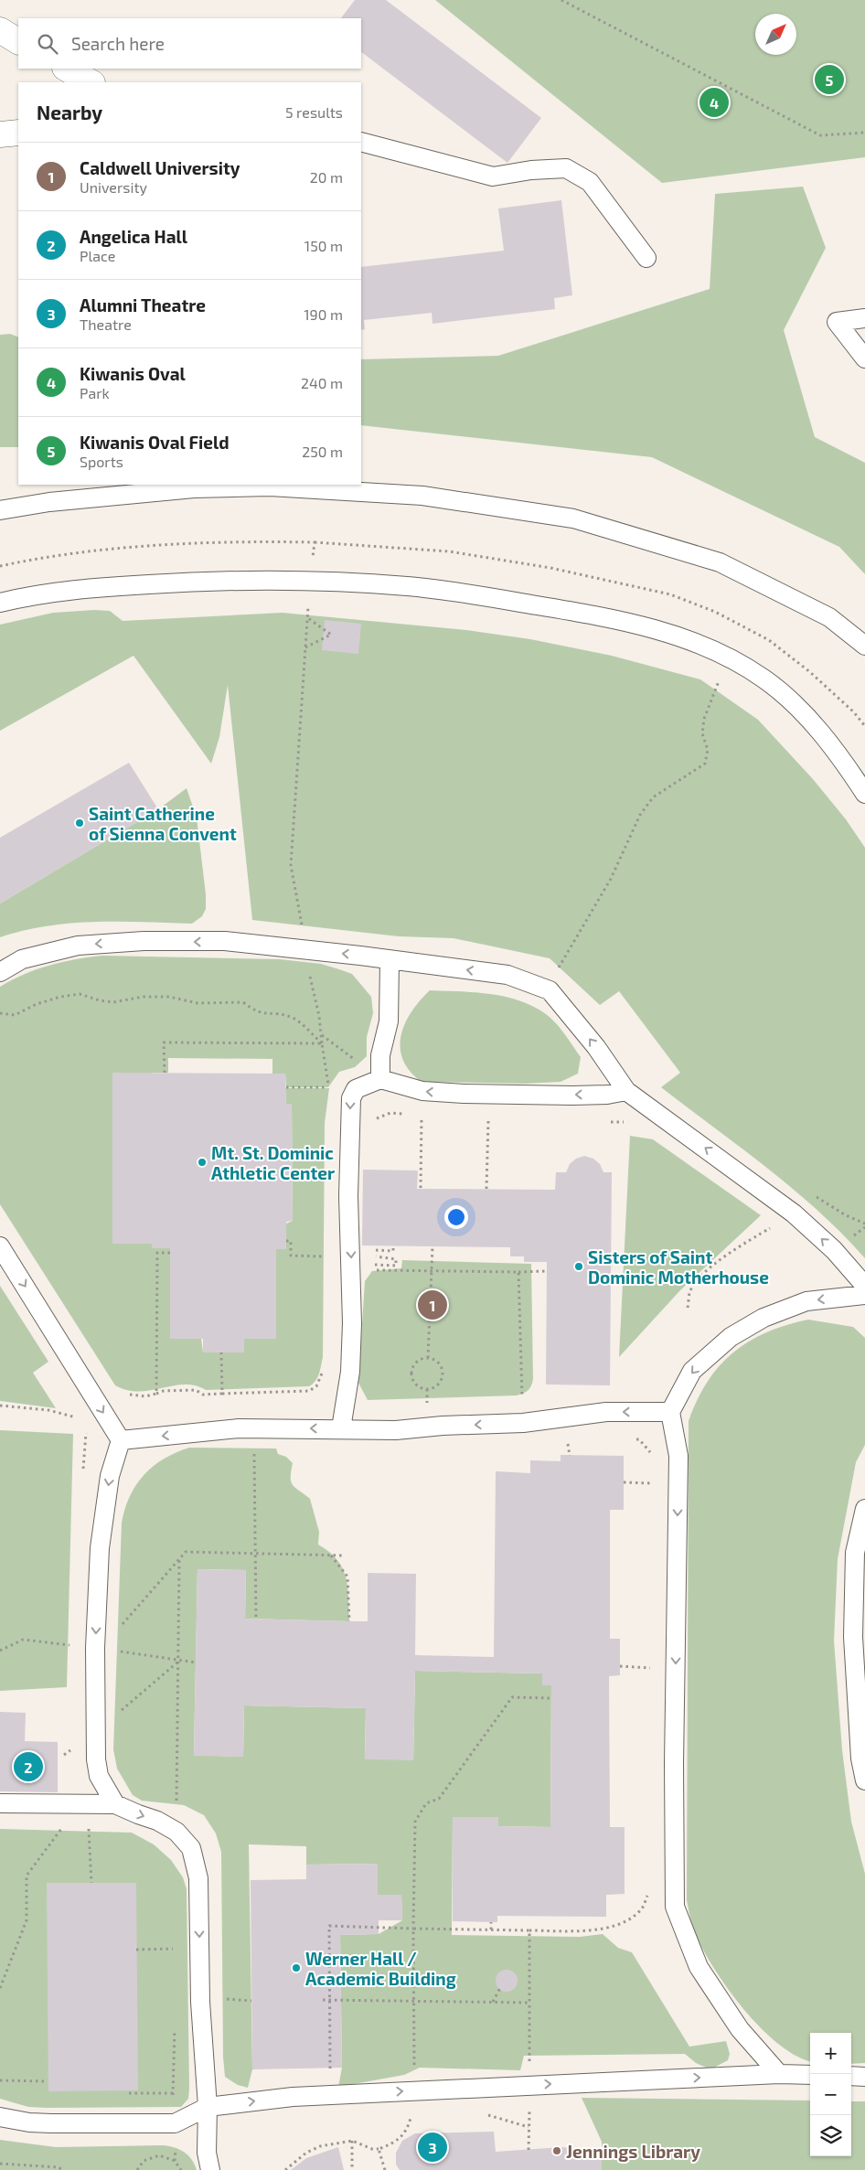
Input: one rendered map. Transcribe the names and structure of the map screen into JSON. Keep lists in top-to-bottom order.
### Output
{
  "places": [
    "Saint Catherine of Sienna Convent",
    "Mt. St. Dominic Athletic Center",
    "Sisters of Saint Dominic Motherhouse",
    "Werner Hall / Academic Building",
    "Jennings Library"
  ],
  "north": "top right",
  "page": {
    "search": "Search here",
    "pins": [
      "5",
      "4",
      "1",
      "2",
      "3"
    ],
    "heading": ["Nearby", "5 results"],
    "list": [
      {
        "mark": "1",
        "name": "Caldwell University",
        "note": "University",
        "value": "20 m"
      },
      {
        "mark": "2",
        "name": "Angelica Hall",
        "note": "Place",
        "value": "150 m"
      },
      {
        "mark": "3",
        "name": "Alumni Theatre",
        "note": "Theatre",
        "value": "190 m"
      },
      {
        "mark": "4",
        "name": "Kiwanis Oval",
        "note": "Park",
        "value": "240 m"
      },
      {
        "mark": "5",
        "name": "Kiwanis Oval Field",
        "note": "Sports",
        "value": "250 m"
      }
    ],
    "map_buttons": ["+", "−"]
  }
}
